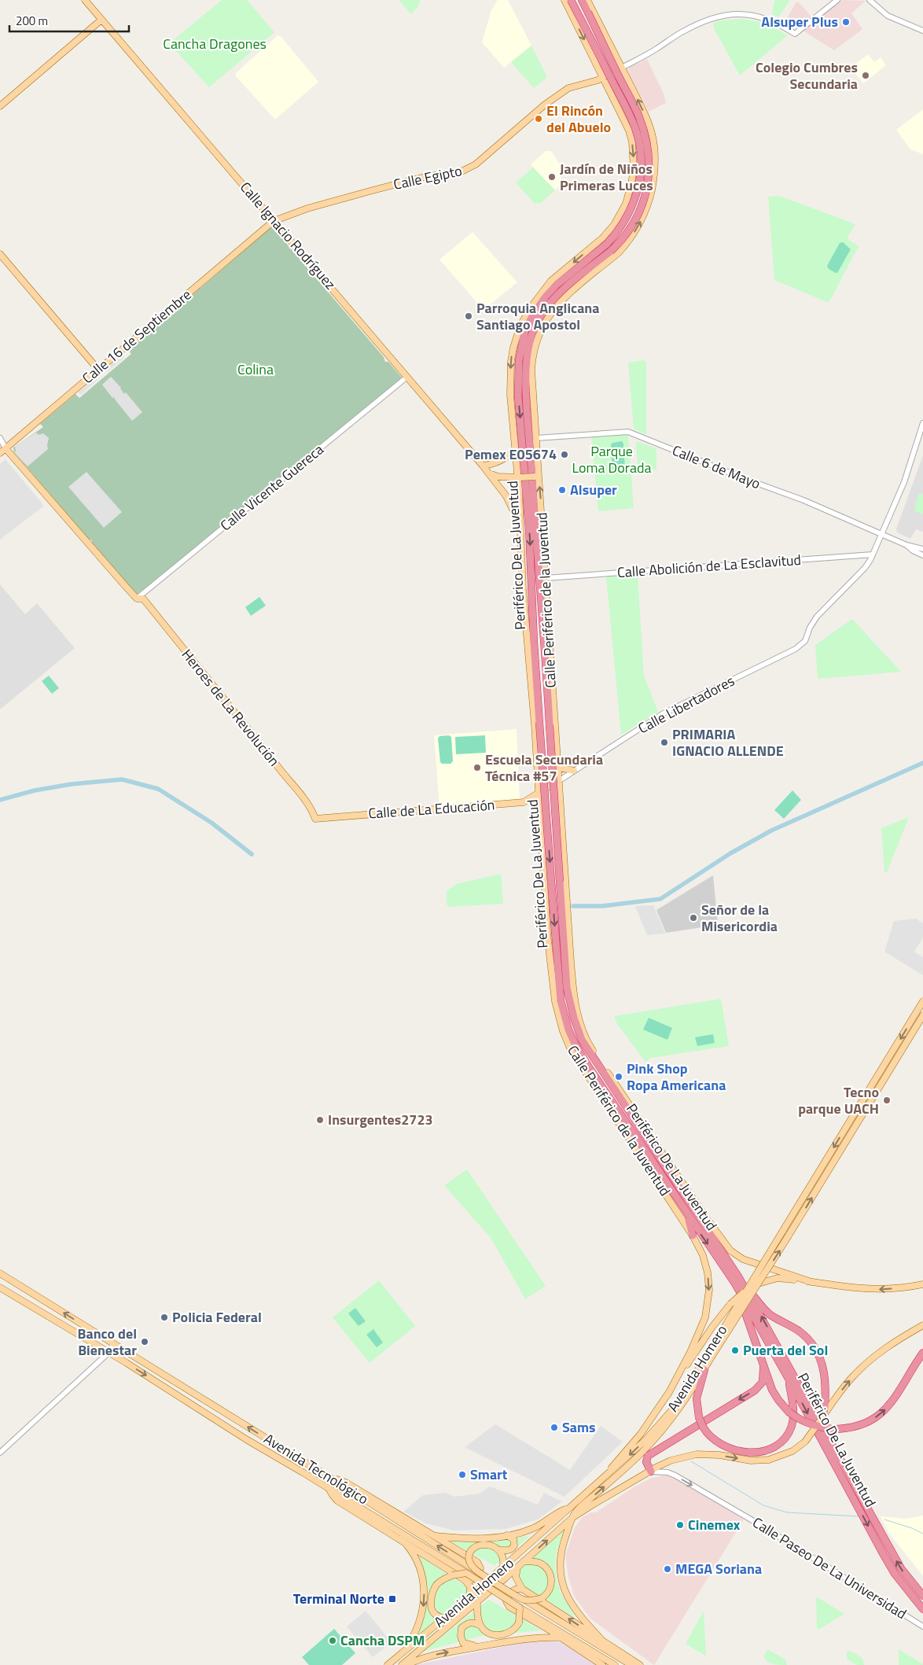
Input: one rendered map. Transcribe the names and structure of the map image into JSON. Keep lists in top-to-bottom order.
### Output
{
  "streets": {
    "highway": ["Periférico De La Juventud"],
    "main road": [
      "Calle Egipto",
      "Calle Ignacio Rodríguez",
      "Calle 16 de Septiembre",
      "Calle Periférico de la Juventud",
      "Calle Libertadores",
      "Heroes de La Revolución",
      "Calle de La Educación",
      "Avenida Homero",
      "Avenida Tecnológico"
    ],
    "street": [
      "Calle 6 de Mayo",
      "Calle Vicente Guereca",
      "Calle Abolición de La Esclavitud",
      "Calle Paseo De La Universidad"
    ]
  },
  "crossings": [
    ["Calle Egipto", "Calle Ignacio Rodríguez"],
    ["Calle Egipto", "Calle 16 de Septiembre"],
    ["Calle Egipto", "Calle Periférico de la Juventud"],
    ["Calle Ignacio Rodríguez", "Calle 16 de Septiembre"],
    ["Calle Ignacio Rodríguez", "Calle Vicente Guereca"],
    ["Calle Ignacio Rodríguez", "Calle Periférico de la Juventud"],
    ["Calle 6 de Mayo", "Calle Periférico de la Juventud"],
    ["Calle 6 de Mayo", "Calle Libertadores"],
    ["Calle Vicente Guereca", "Heroes de La Revolución"],
    ["Periférico De La Juventud", "Calle Periférico de la Juventud"],
    ["Periférico De La Juventud", "Avenida Homero"],
    ["Calle Abolición de La Esclavitud", "Calle Periférico de la Juventud"],
    ["Calle Abolición de La Esclavitud", "Calle Libertadores"],
    ["Calle Periférico de la Juventud", "Calle Libertadores"],
    ["Calle Periférico de la Juventud", "Calle de La Educación"],
    ["Calle Libertadores", "Calle de La Educación"],
    ["Heroes de La Revolución", "Calle de La Educación"],
    ["Avenida Homero", "Calle Paseo De La Universidad"]
  ],
  "one_way": ["Calle Paseo De La Universidad"],
  "parks": ["Cancha Dragones", "Colina", "Parque Loma Dorada"],
  "places": {
    "other": [
      "Alsuper Plus",
      "Colegio Cumbres Secundaria",
      "El Rincón del Abuelo",
      "Jardín de Niños Primeras Luces",
      "Parroquia Anglicana Santiago Apostol",
      "Pemex E05674",
      "Alsuper",
      "PRIMARIA IGNACIO ALLENDE",
      "Escuela Secundaria Técnica #57",
      "Señor de la Misericordia",
      "Pink Shop Ropa Americana",
      "Tecno parque UACH",
      "Insurgentes2723",
      "Policia Federal",
      "Banco del Bienestar",
      "Puerta del Sol",
      "Sams",
      "Smart",
      "Cinemex",
      "MEGA Soriana",
      "Cancha DSPM"
    ],
    "transit": ["Terminal Norte"]
  },
  "scale_bar": "200 m"
}
